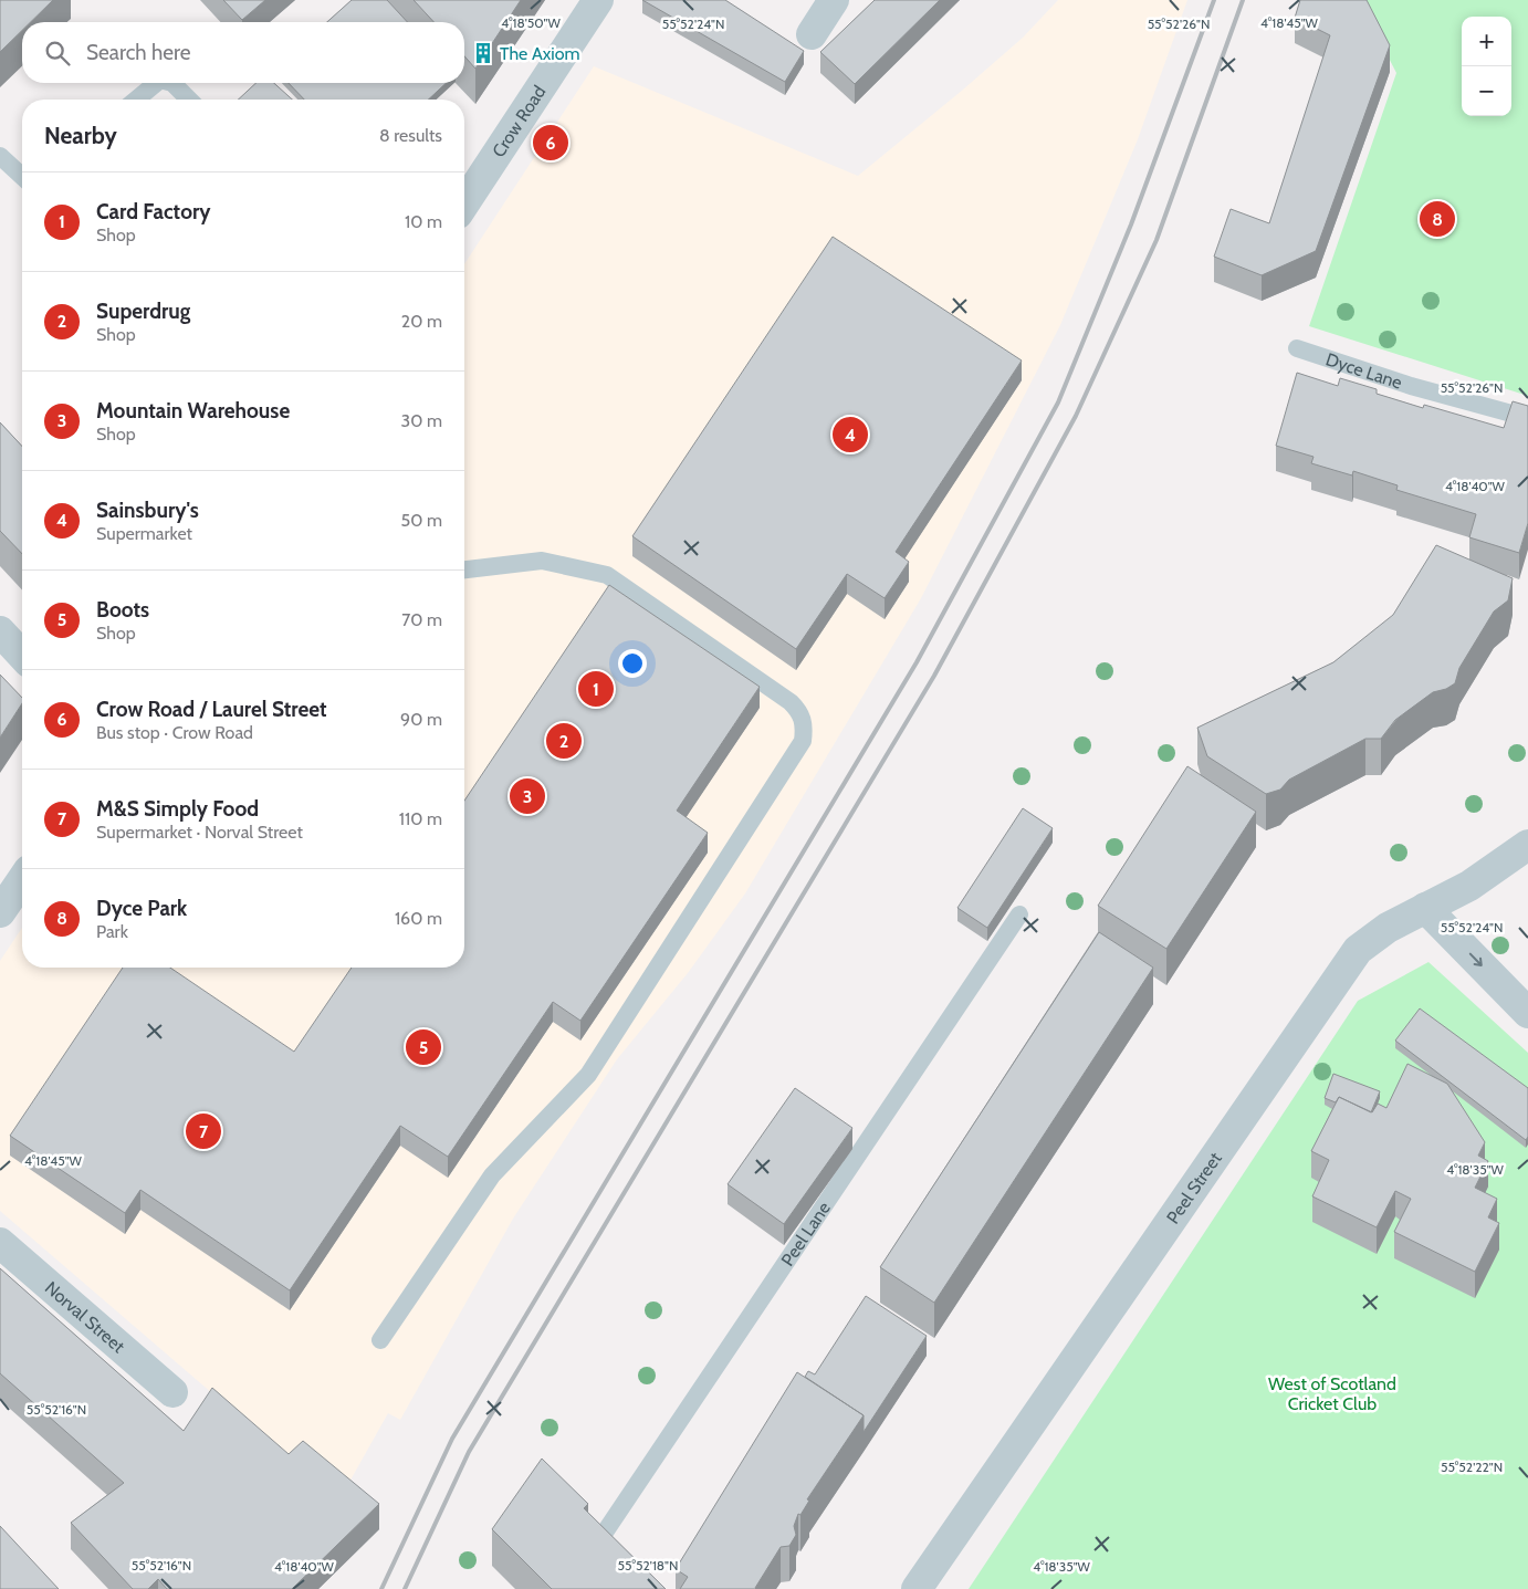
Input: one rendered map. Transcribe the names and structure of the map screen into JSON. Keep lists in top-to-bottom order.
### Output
{
  "streets": {
    "street": ["Crow Road", "Peel Street", "Norval Street"],
    "lane": ["Dyce Lane", "Peel Lane"]
  },
  "parks": ["West of Scotland Cricket Club"],
  "places": {
    "building": ["The Axiom"]
  },
  "page": {
    "map_buttons": ["+", "−"],
    "search": "Search here",
    "heading": ["Nearby", "8 results"],
    "pins": [
      "6",
      "8",
      "4",
      "1",
      "2",
      "3",
      "5",
      "7"
    ],
    "list": [
      {
        "mark": "1",
        "name": "Card Factory",
        "note": "Shop",
        "value": "10 m"
      },
      {
        "mark": "2",
        "name": "Superdrug",
        "note": "Shop",
        "value": "20 m"
      },
      {
        "mark": "3",
        "name": "Mountain Warehouse",
        "note": "Shop",
        "value": "30 m"
      },
      {
        "mark": "4",
        "name": "Sainsbury's",
        "note": "Supermarket",
        "value": "50 m"
      },
      {
        "mark": "5",
        "name": "Boots",
        "note": "Shop",
        "value": "70 m"
      },
      {
        "mark": "6",
        "name": "Crow Road / Laurel Street",
        "note": "Bus stop · Crow Road",
        "value": "90 m"
      },
      {
        "mark": "7",
        "name": "M&S Simply Food",
        "note": "Supermarket · Norval Street",
        "value": "110 m"
      },
      {
        "mark": "8",
        "name": "Dyce Park",
        "note": "Park",
        "value": "160 m"
      }
    ]
  },
  "coordinates": [
    "4°18'50\"W",
    "4°18'45\"W",
    "55°52'24\"N",
    "55°52'26\"N",
    "4°18'40\"W",
    "4°18'35\"W",
    "55°52'16\"N",
    "55°52'22\"N",
    "55°52'18\"N"
  ]
}
